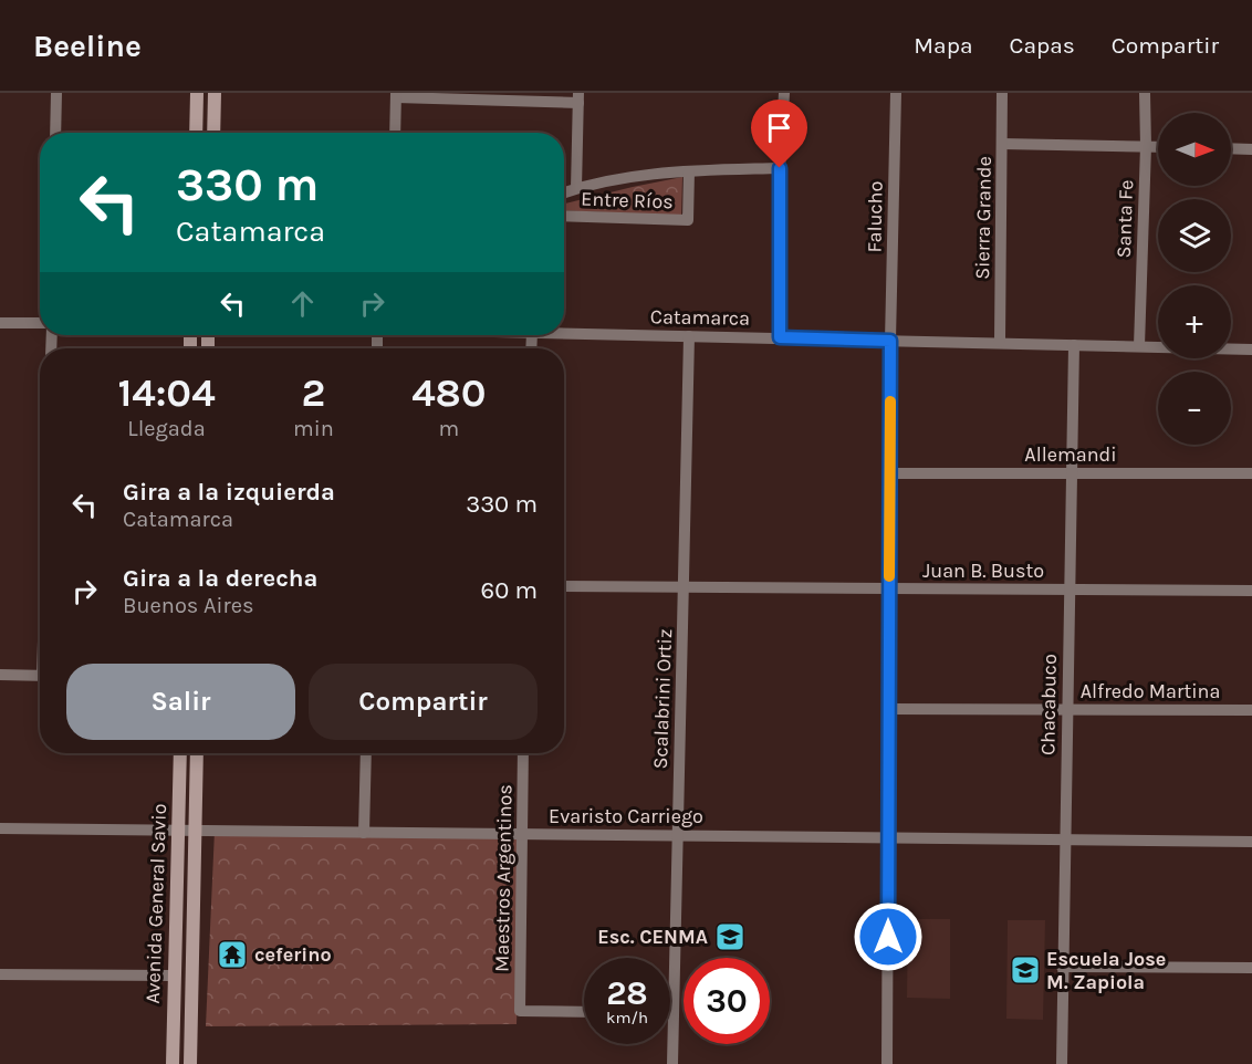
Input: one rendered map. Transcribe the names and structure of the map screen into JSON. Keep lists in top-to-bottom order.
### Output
{
  "streets": {
    "main road": ["Avenida General Savio"],
    "street": [
      "Entre Ríos",
      "Falucho",
      "Sierra Grande",
      "Santa Fe",
      "Catamarca",
      "Allemandi",
      "Juan B. Busto",
      "Alfredo Martina",
      "Scalabrini Ortiz",
      "Chacabuco",
      "Evaristo Carriego",
      "Maestros Argentinos"
    ]
  },
  "crossings": [
    ["Falucho", "Catamarca"],
    ["Falucho", "Allemandi"],
    ["Falucho", "Juan B. Busto"],
    ["Falucho", "Alfredo Martina"],
    ["Falucho", "Evaristo Carriego"],
    ["Sierra Grande", "Catamarca"],
    ["Santa Fe", "Catamarca"],
    ["Catamarca", "Scalabrini Ortiz"],
    ["Catamarca", "Chacabuco"],
    ["Allemandi", "Chacabuco"],
    ["Juan B. Busto", "Scalabrini Ortiz"],
    ["Juan B. Busto", "Chacabuco"],
    ["Alfredo Martina", "Chacabuco"],
    ["Scalabrini Ortiz", "Evaristo Carriego"],
    ["Chacabuco", "Evaristo Carriego"],
    ["Evaristo Carriego", "Maestros Argentinos"],
    ["Evaristo Carriego", "Avenida General Savio"]
  ],
  "places": {
    "school or university": ["Esc. CENMA", "Escuela Jose M. Zapiola"],
    "temple": ["ceferino"]
  },
  "north": "right",
  "page": {
    "header": "Beeline",
    "nav": ["Mapa", "Capas", "Compartir"],
    "map_buttons": ["+", "−"],
    "turn": ["330 m", "Catamarca"],
    "eta": [
      "14:04",
      "Llegada",
      "2",
      "min",
      "480",
      "m"
    ],
    "list": [
      {
        "name": "Gira a la izquierda",
        "note": "Catamarca",
        "value": "330 m"
      },
      {
        "name": "Gira a la derecha",
        "note": "Buenos Aires",
        "value": "60 m"
      }
    ],
    "buttons": ["Salir", "Compartir"],
    "speed": "28 km/h",
    "limit": "30"
  }
}
